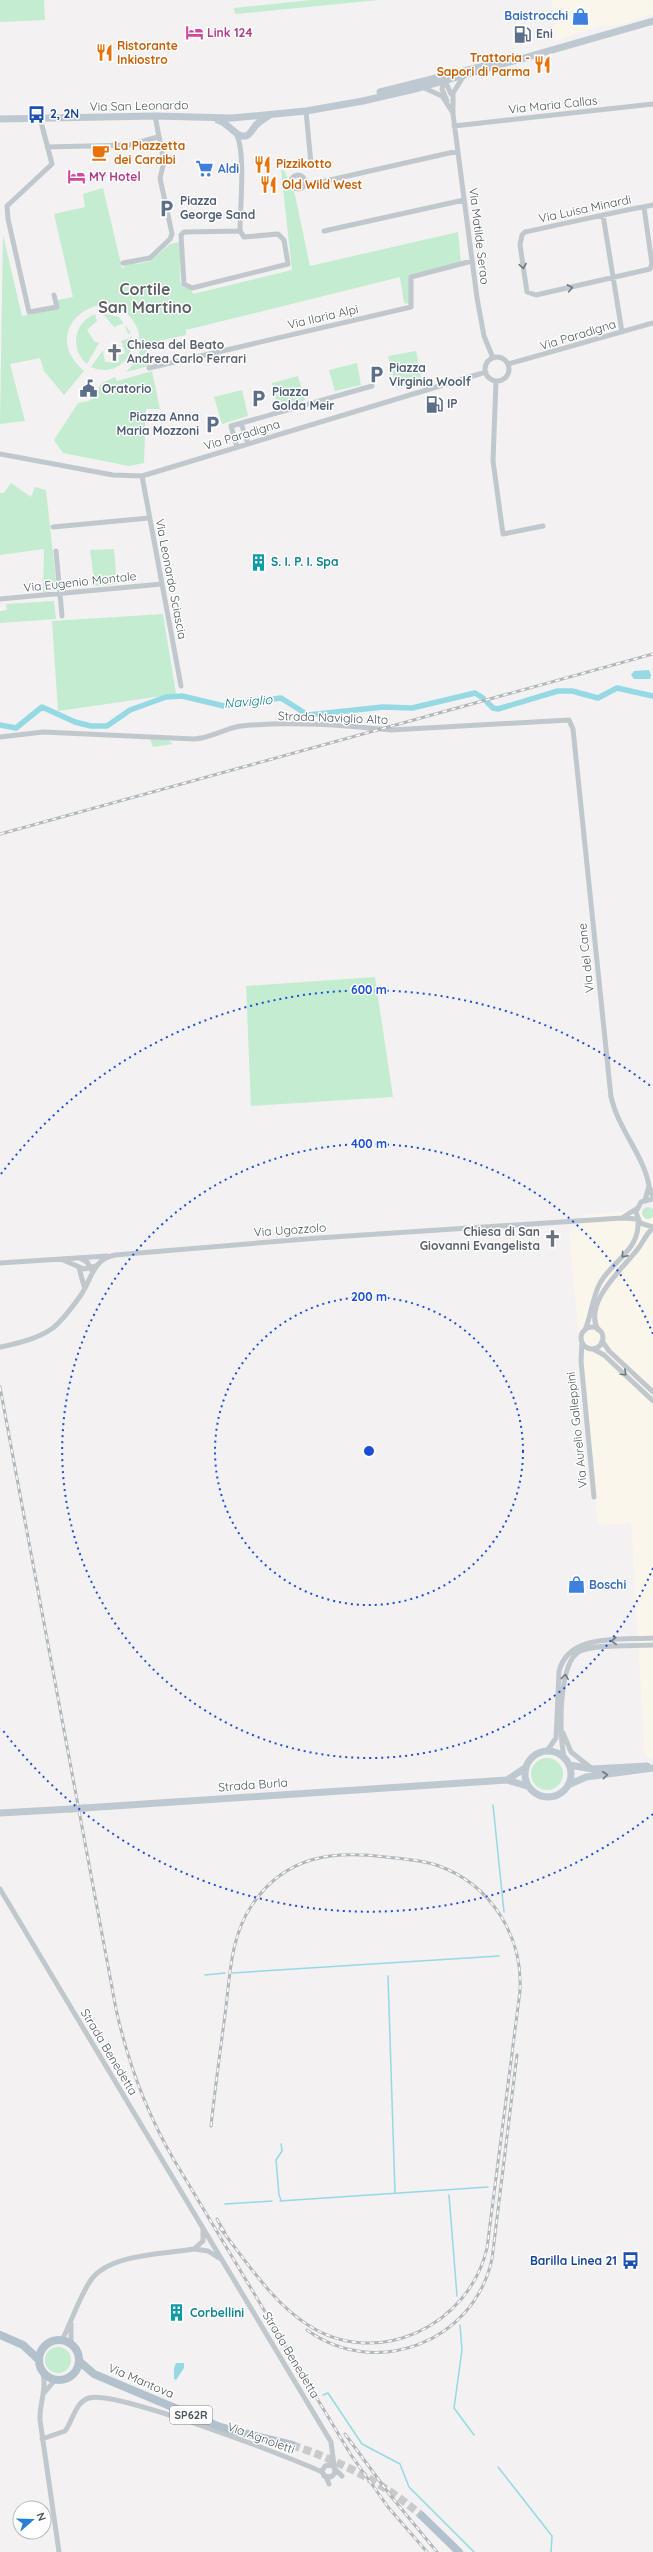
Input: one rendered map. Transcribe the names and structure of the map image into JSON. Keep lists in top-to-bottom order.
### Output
{
  "streets": {
    "main road": [
      "Via San Leonardo",
      "Strada Burla",
      "Via Mantova",
      "SP62R"
    ],
    "street": [
      "Via Maria Callas",
      "Via Luisa Minardi",
      "Via Matilde Serao",
      "Via Ilaria Alpi",
      "Via Paradigna",
      "Via Leonardo Sciascia",
      "Via Eugenio Montale",
      "Strada Naviglio Alto",
      "Via del Cane",
      "Via Ugozzolo",
      "Via Aurelio Galleppini",
      "Strada Benedetta",
      "Via Agnoletti"
    ]
  },
  "crossings": [
    ["Via Maria Callas", "Via Matilde Serao"],
    ["Via Matilde Serao", "Via Ilaria Alpi"],
    ["Via Matilde Serao", "Via Paradigna"],
    ["Via Paradigna", "Via Leonardo Sciascia"],
    ["Via Leonardo Sciascia", "Via Eugenio Montale"],
    ["Strada Naviglio Alto", "Via del Cane"],
    ["Via del Cane", "Via Ugozzolo"],
    ["Strada Benedetta", "Via Agnoletti"]
  ],
  "districts": ["Cortile San Martino"],
  "water": ["Naviglio"],
  "places": {
    "shop": ["Baistrocchi", "Boschi"],
    "hotel": ["Link 124", "MY Hotel"],
    "fuel station": ["Eni", "IP"],
    "restaurant": [
      "Ristorante Inkiostro",
      "Trattoria - Sapori di Parma",
      "Pizzikotto",
      "Old Wild West"
    ],
    "bus stop": ["2, 2N", "Barilla Linea 21"],
    "cafe": ["La Piazzetta dei Caraibi"],
    "supermarket": ["Aldi"],
    "parking": [
      "Piazza George Sand",
      "Piazza Virginia Woolf",
      "Piazza Golda Meir",
      "Piazza Anna Maria Mozzoni"
    ],
    "church": ["Chiesa del Beato Andrea Carlo Ferrari", "Chiesa di San Giovanni Evangelista"],
    "public building": ["Oratorio"],
    "building": ["S. I. P. I. Spa", "Corbellini"]
  },
  "north": "right",
  "rings": ["600 m", "400 m", "200 m"]
}
